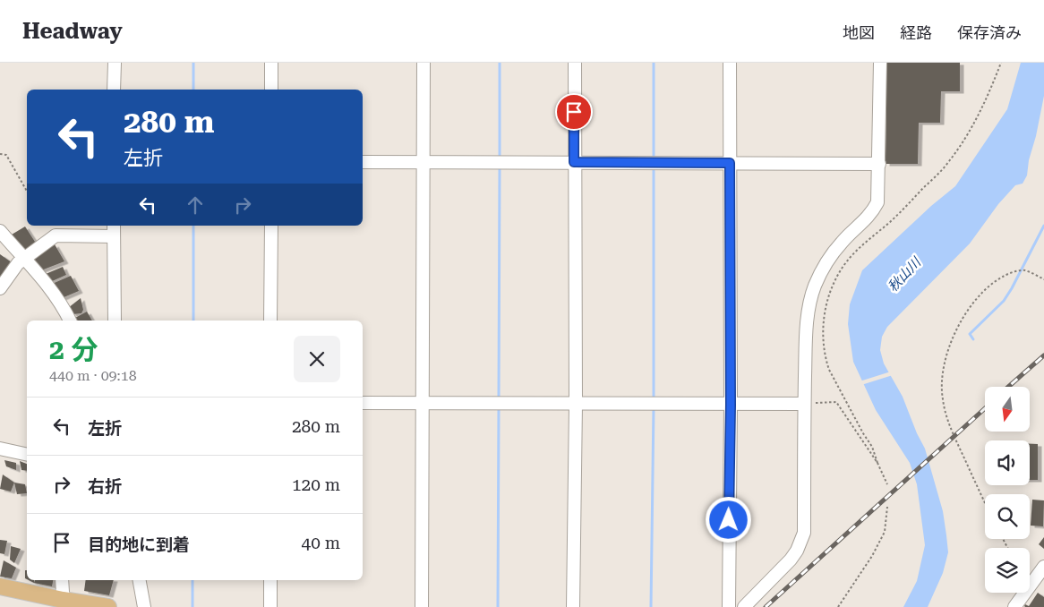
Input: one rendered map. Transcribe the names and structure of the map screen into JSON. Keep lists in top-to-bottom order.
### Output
{
  "water": ["秋山川"],
  "north": "bottom",
  "page": {
    "header": "Headway",
    "nav": ["地図", "経路", "保存済み"],
    "turn": ["280 m", "左折"],
    "heading": ["2 分", "440 m · 09:18"],
    "list": [
      {
        "name": "左折",
        "value": "280 m"
      },
      {
        "name": "右折",
        "value": "120 m"
      },
      {
        "name": "目的地に到着",
        "value": "40 m"
      }
    ]
  }
}
